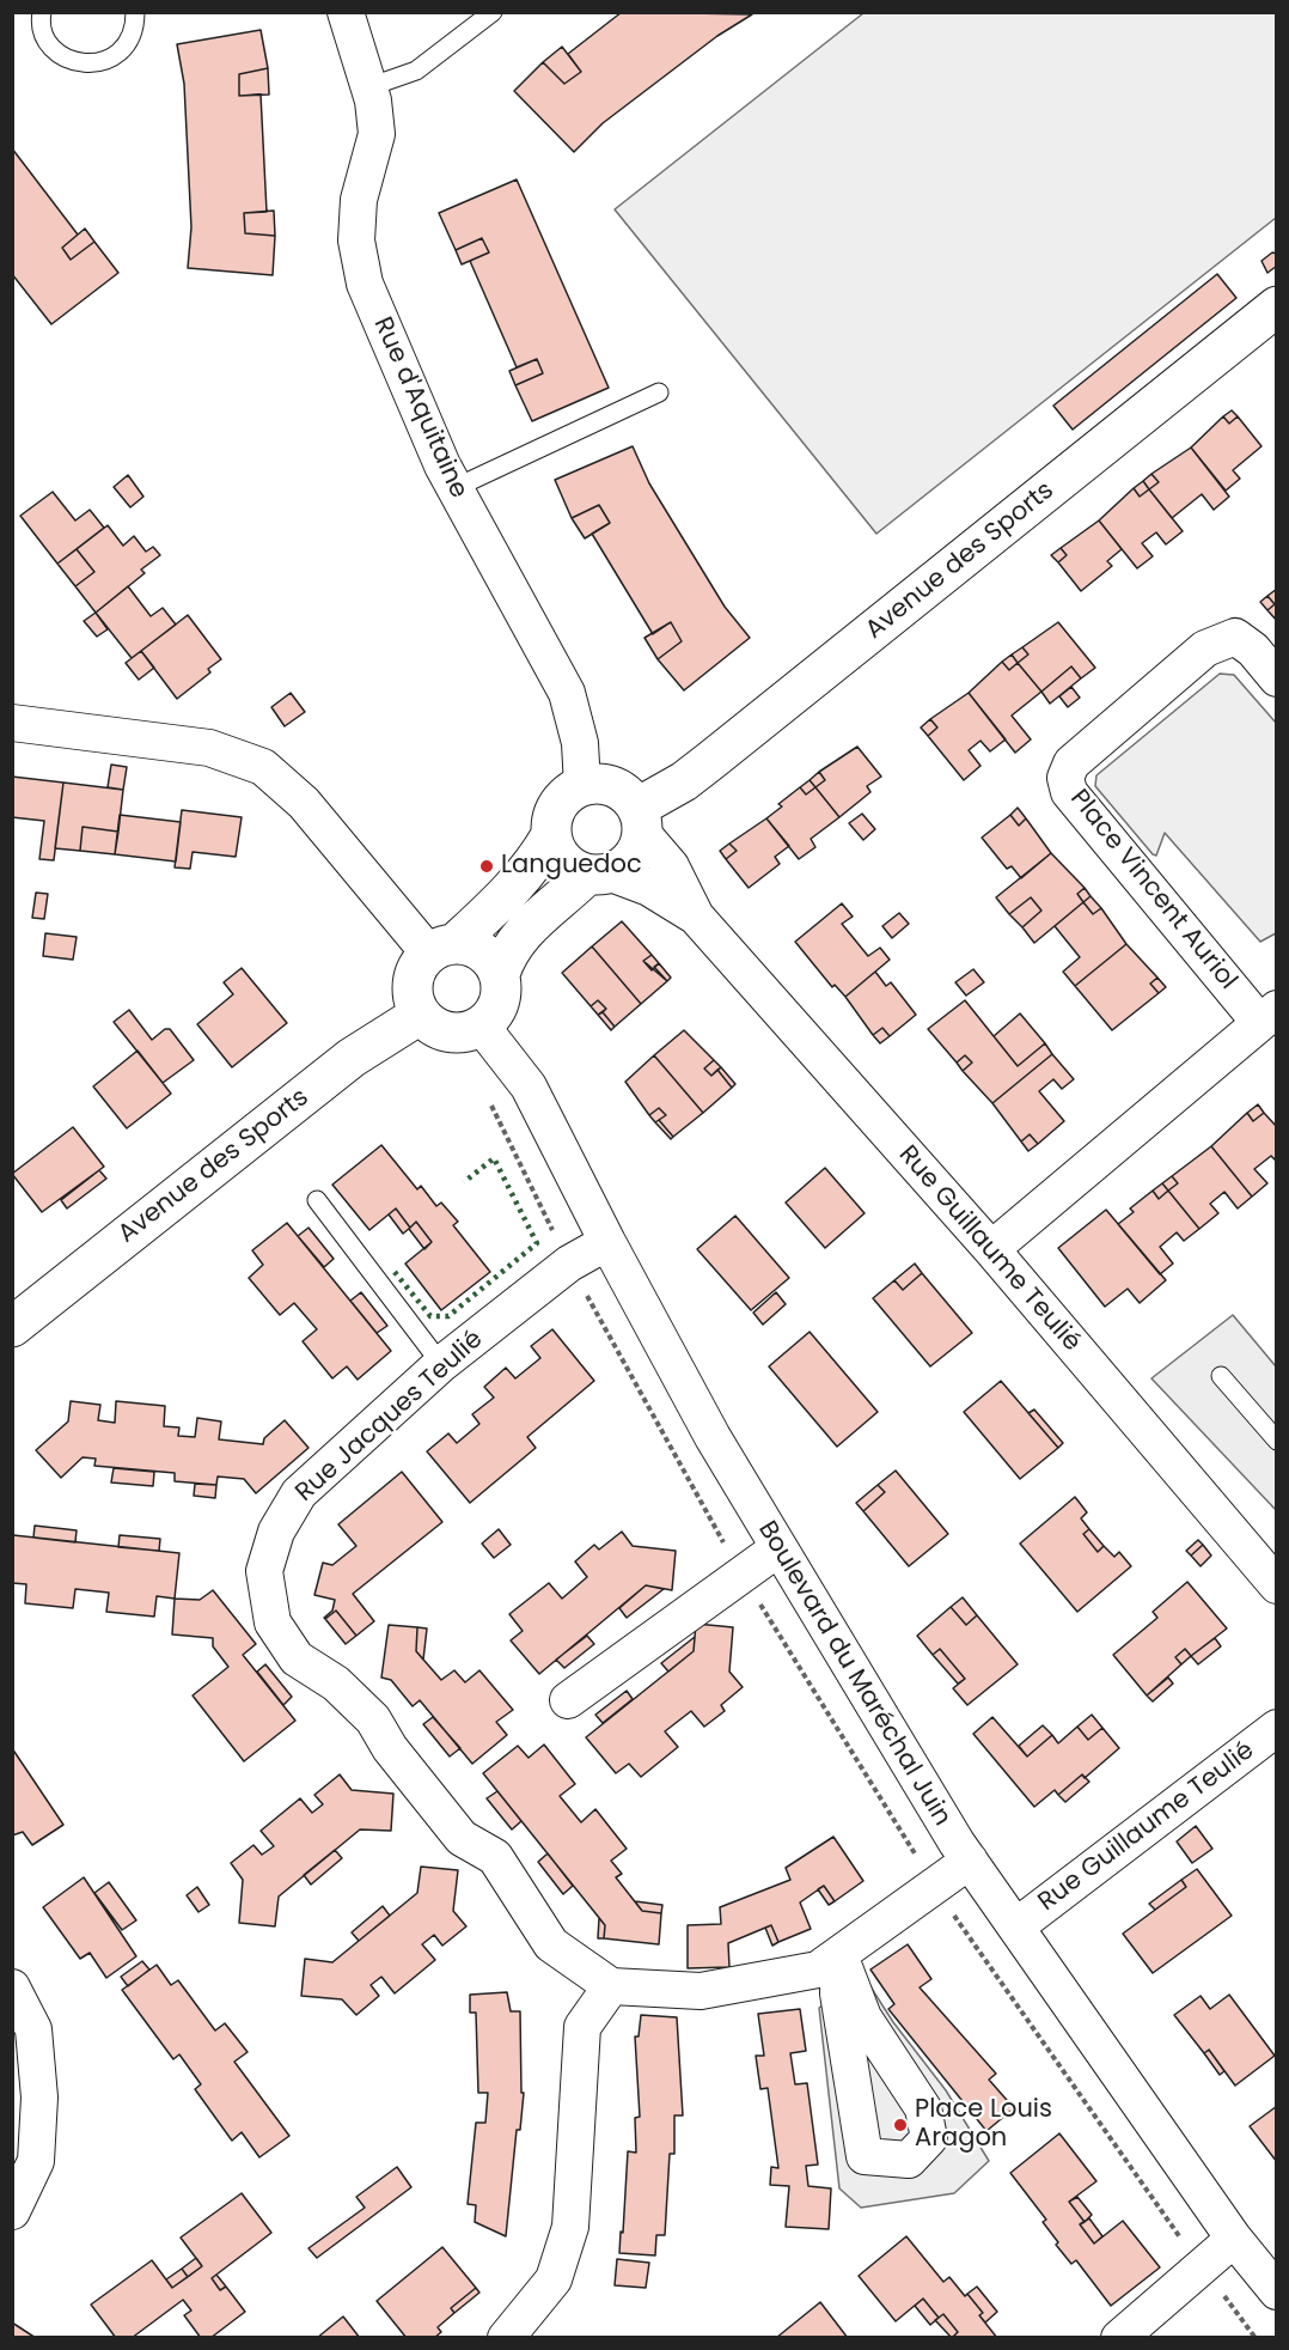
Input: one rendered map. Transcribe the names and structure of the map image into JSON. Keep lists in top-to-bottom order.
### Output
{
  "streets": {
    "main road": ["Avenue des Sports"],
    "street": [
      "Rue d'Aquitaine",
      "Place Vincent Auriol",
      "Rue Guillaume Teulié",
      "Rue Jacques Teulié",
      "Boulevard du Maréchal Juin"
    ]
  },
  "crossings": [
    ["Rue d'Aquitaine", "Avenue des Sports"],
    ["Rue d'Aquitaine", "Rue Guillaume Teulié"],
    ["Avenue des Sports", "Rue Guillaume Teulié"],
    ["Avenue des Sports", "Boulevard du Maréchal Juin"],
    ["Rue Guillaume Teulié", "Boulevard du Maréchal Juin"],
    ["Rue Jacques Teulié", "Boulevard du Maréchal Juin"]
  ],
  "places": ["Languedoc", "Place Louis Aragon"]
}
